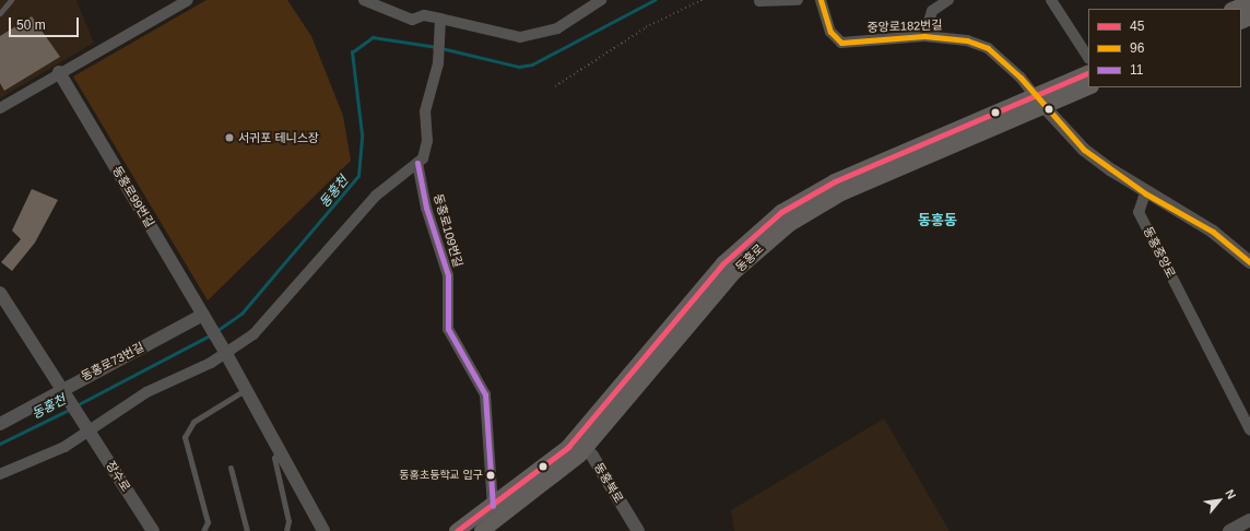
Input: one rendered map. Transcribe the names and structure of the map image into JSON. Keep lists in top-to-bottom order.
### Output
{
  "streets": {
    "main road": ["동홍로"],
    "street": [
      "중앙로182번길",
      "동홍로99번길",
      "동홍로109번길",
      "동홍중앙로",
      "동홍로73번길",
      "장수로",
      "동홍북로"
    ]
  },
  "crossings": [
    ["중앙로182번길", "동홍로"],
    ["동홍로99번길", "동홍로73번길"],
    ["동홍로109번길", "동홍로"],
    ["동홍로", "동홍북로"],
    ["동홍로73번길", "장수로"]
  ],
  "districts": ["동홍동"],
  "water": ["동홍천"],
  "places": ["서귀포 테니스장", "동홍초등학교 입구"],
  "lines": ["transit line 96", "transit line 45", "transit line 11"],
  "legend": ["45", "96", "11"],
  "scale_bar": "50 m",
  "north": "top right"
}
